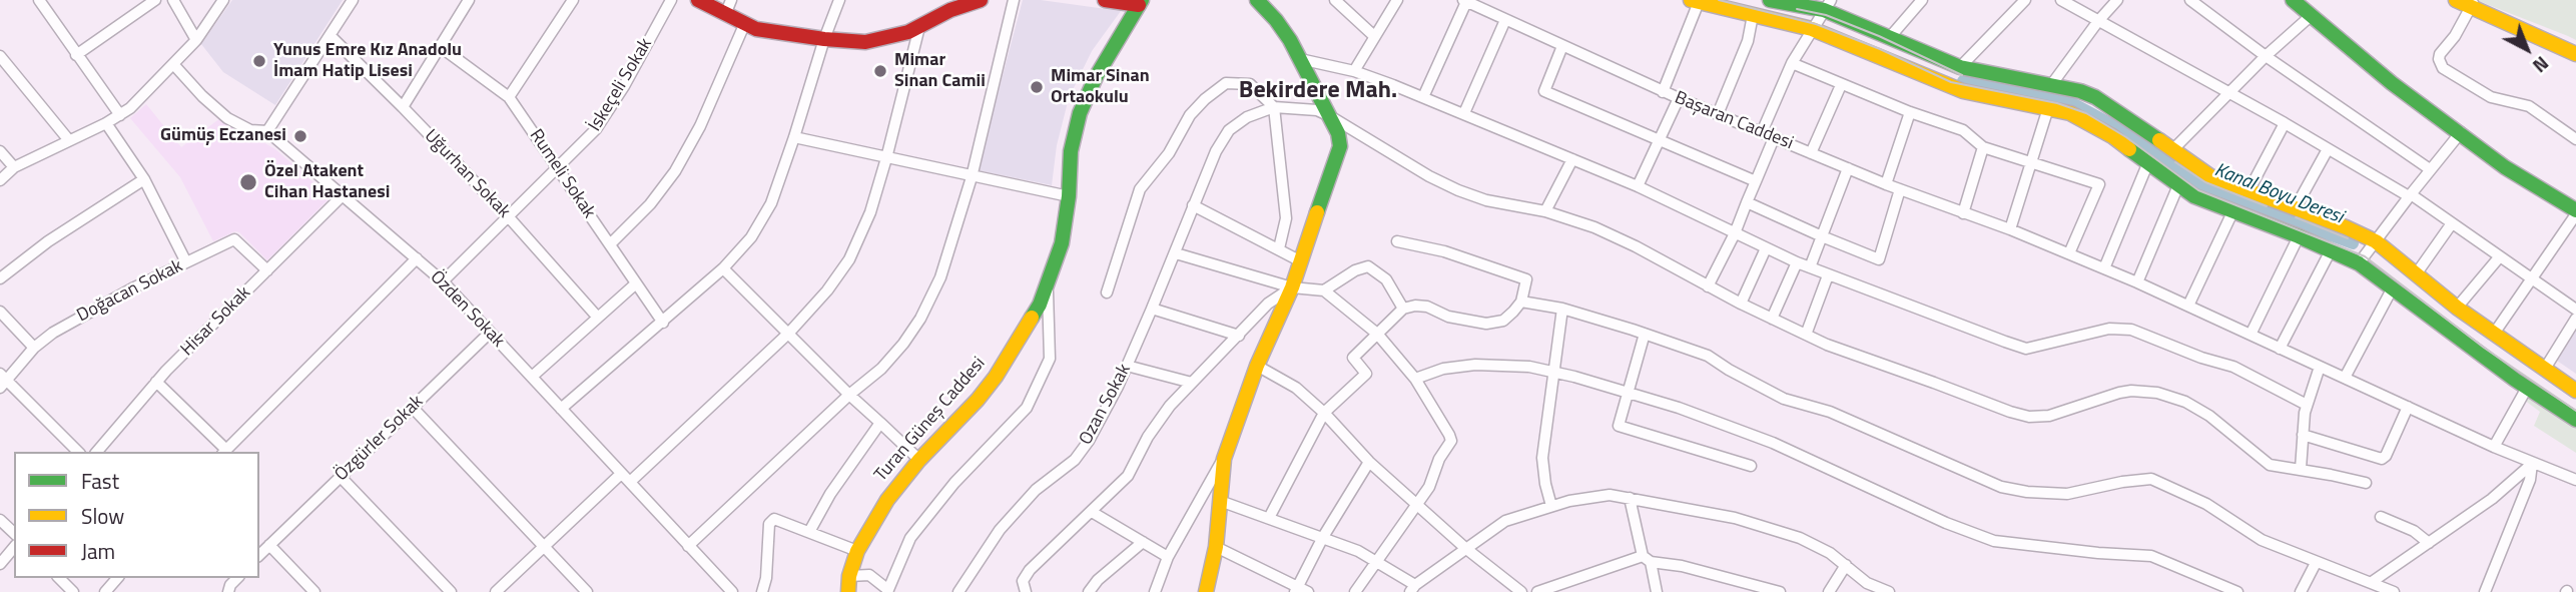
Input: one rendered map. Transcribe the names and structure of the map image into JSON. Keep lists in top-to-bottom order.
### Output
{
  "streets": {
    "main road": ["Turan Güneş Caddesi"],
    "street": [
      "İskeçeli Sokak",
      "Başaran Caddesi",
      "Uğurhan Sokak",
      "Rumeli Sokak",
      "Doğacan Sokak",
      "Özden Sokak",
      "Hisar Sokak",
      "Ozan Sokak",
      "Özgürler Sokak"
    ]
  },
  "crossings": [
    ["İskeçeli Sokak", "Uğurhan Sokak"],
    ["İskeçeli Sokak", "Rumeli Sokak"],
    ["İskeçeli Sokak", "Özden Sokak"],
    ["Doğacan Sokak", "Hisar Sokak"],
    ["Özden Sokak", "Hisar Sokak"],
    ["Özden Sokak", "Özgürler Sokak"]
  ],
  "districts": ["Bekirdere Mah."],
  "water": ["Kanal Boyu Deresi"],
  "places": [
    "Yunus Emre Kız Anadolu İmam Hatip Lisesi",
    "Mimar Sinan Camii",
    "Mimar Sinan Ortaokulu",
    "Gümüş Eczanesi",
    "Özel Atakent Cihan Hastanesi"
  ],
  "legend": ["Fast", "Slow", "Jam"],
  "north": "bottom right"
}
